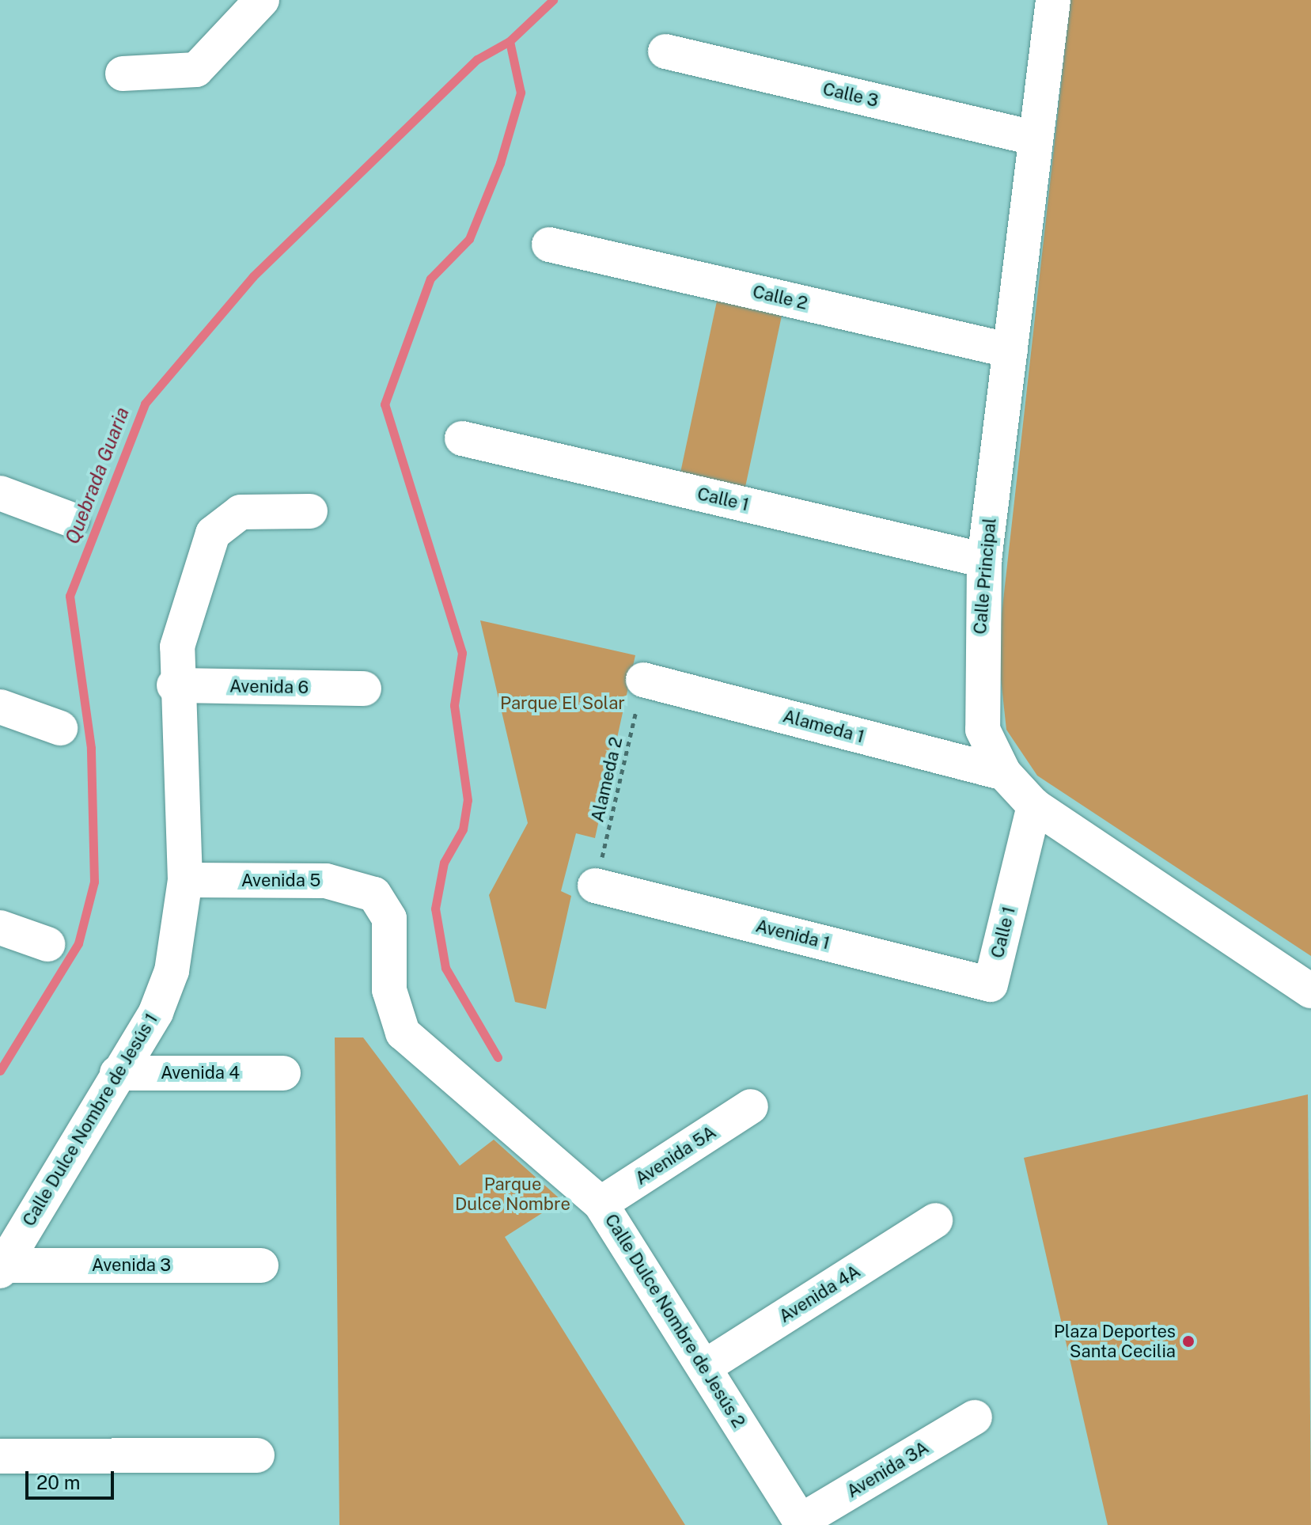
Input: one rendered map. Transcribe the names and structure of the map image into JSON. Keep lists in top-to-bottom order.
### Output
{
  "streets": {
    "street": [
      "Calle 3",
      "Calle 2",
      "Calle 1",
      "Calle Principal",
      "Avenida 6",
      "Alameda 1",
      "Avenida 5",
      "Avenida 1",
      "Avenida 4",
      "Calle Dulce Nombre de Jesús 1",
      "Avenida 5A",
      "Avenida 3",
      "Avenida 4A",
      "Calle Dulce Nombre de Jesús 2",
      "Avenida 3A"
    ],
    "path": ["Alameda 2"]
  },
  "crossings": [
    ["Calle 3", "Calle Principal"],
    ["Calle 2", "Calle Principal"],
    ["Calle 1", "Calle Principal"],
    ["Calle 1", "Avenida 1"],
    ["Calle Principal", "Alameda 1"],
    ["Avenida 6", "Calle Dulce Nombre de Jesús 1"],
    ["Alameda 1", "Alameda 2"],
    ["Alameda 2", "Avenida 1"],
    ["Avenida 5", "Calle Dulce Nombre de Jesús 1"],
    ["Avenida 5", "Calle Dulce Nombre de Jesús 2"],
    ["Avenida 4", "Calle Dulce Nombre de Jesús 1"],
    ["Calle Dulce Nombre de Jesús 1", "Avenida 3"],
    ["Avenida 5A", "Calle Dulce Nombre de Jesús 2"],
    ["Avenida 4A", "Calle Dulce Nombre de Jesús 2"],
    ["Calle Dulce Nombre de Jesús 2", "Avenida 3A"]
  ],
  "water": ["Quebrada Guaria"],
  "parks": ["Parque El Solar", "Parque Dulce Nombre"],
  "places": ["Plaza Deportes Santa Cecilia"],
  "scale_bar": "20 m"
}
